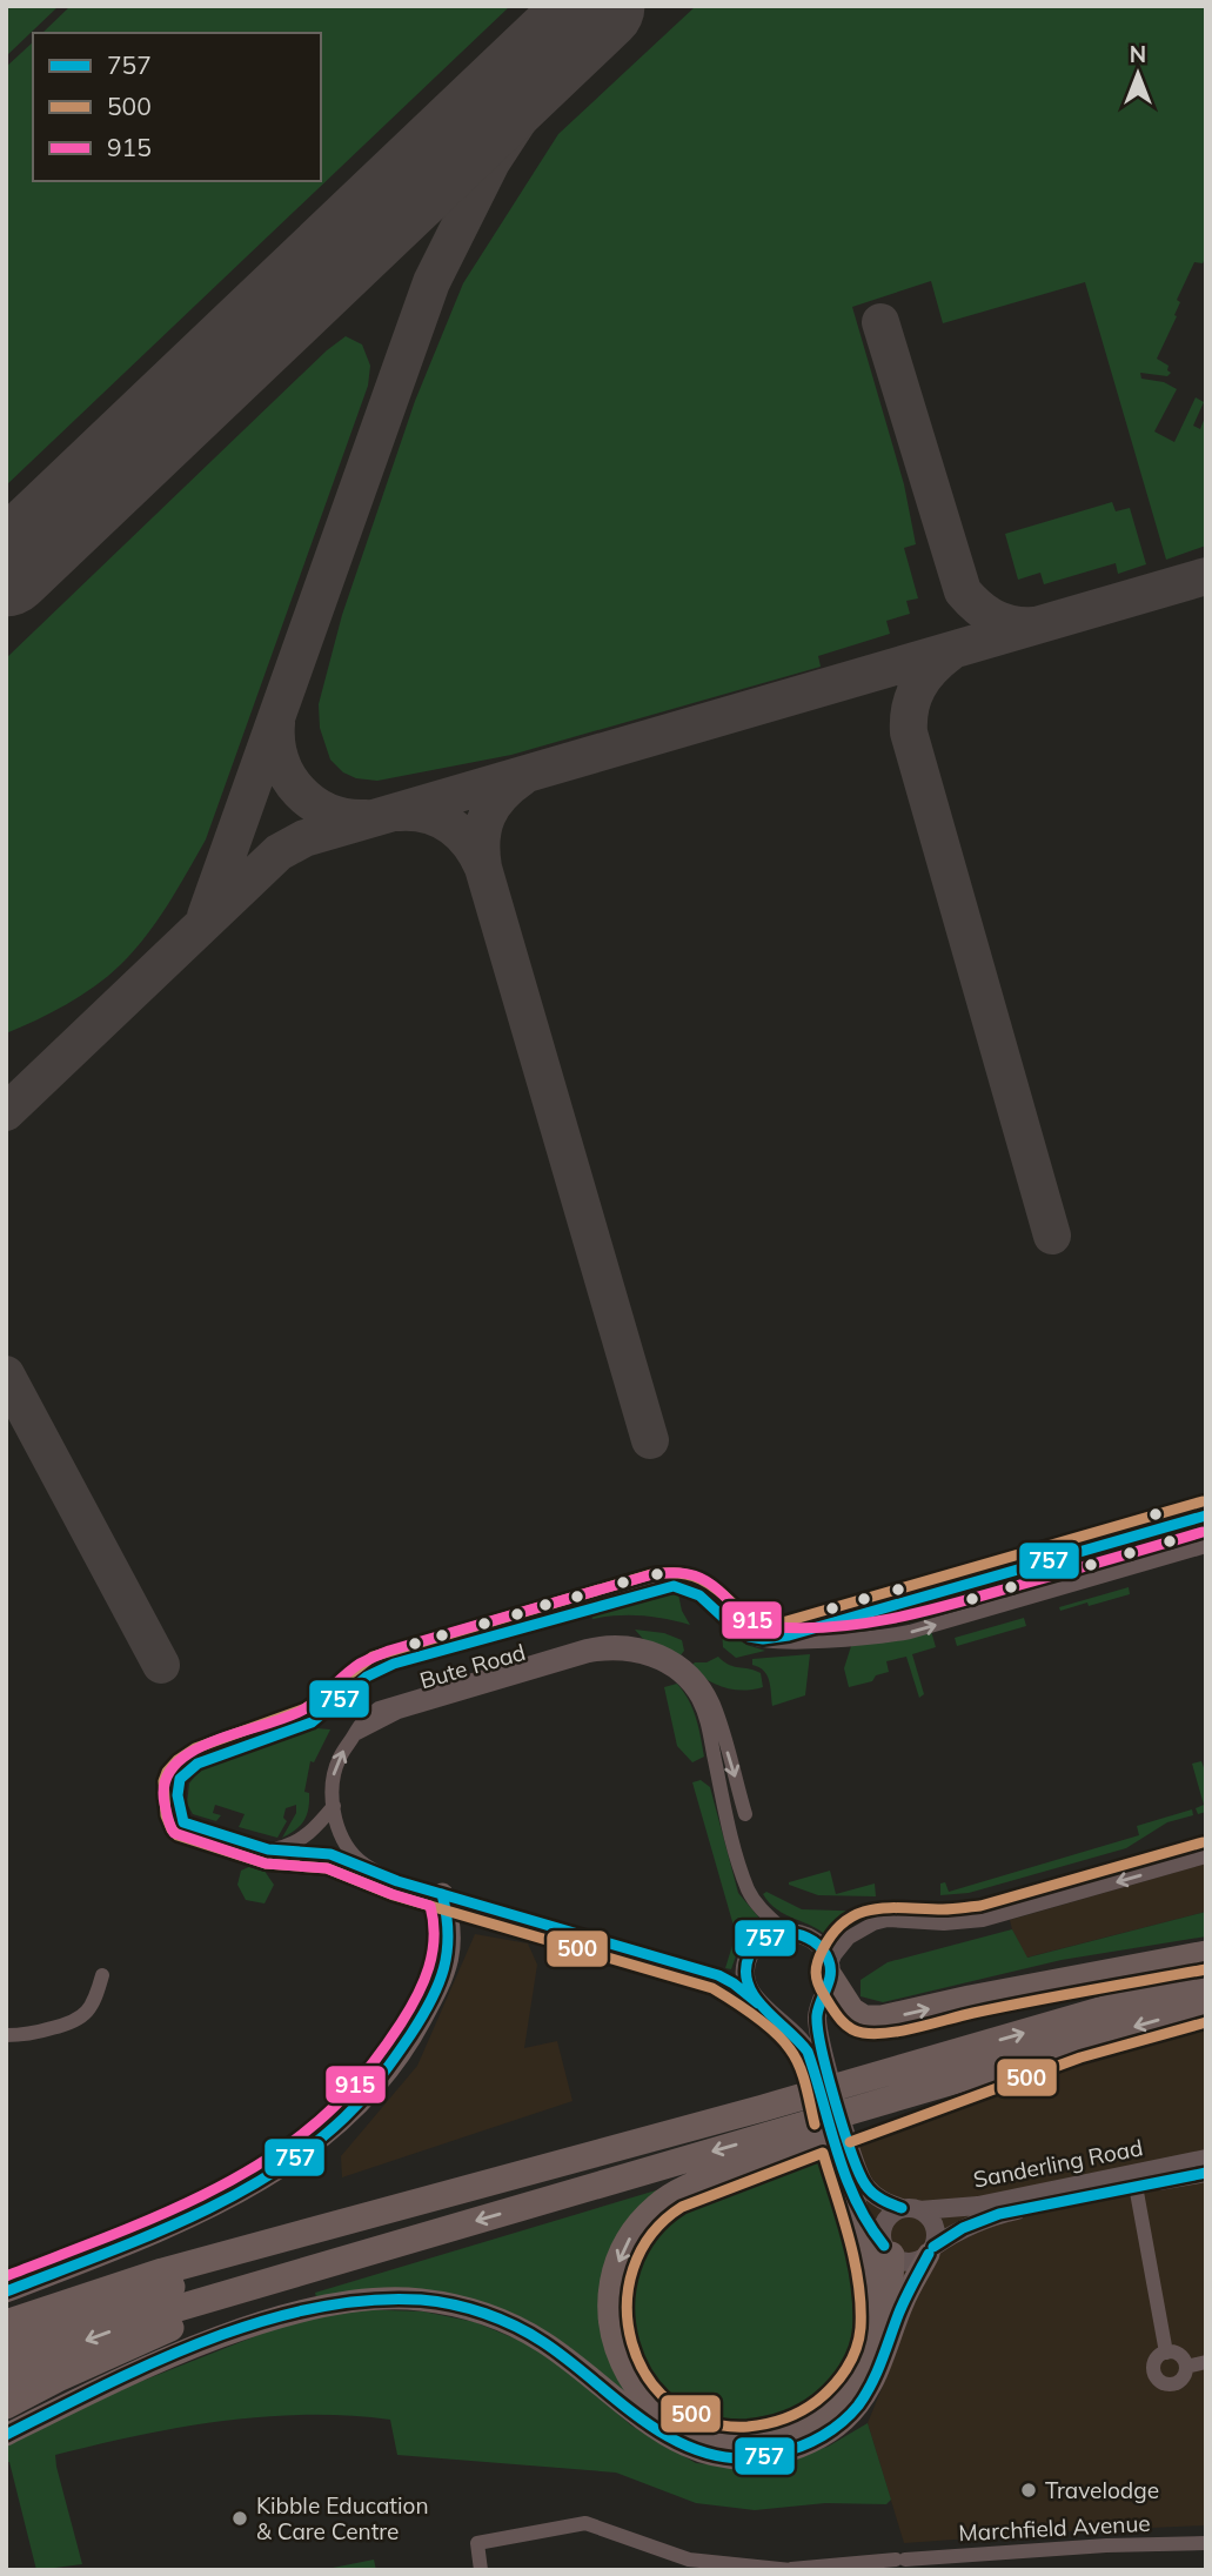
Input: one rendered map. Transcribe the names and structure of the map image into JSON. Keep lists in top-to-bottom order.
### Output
{
  "streets": {
    "street": ["Bute Road", "Sanderling Road", "Marchfield Avenue"]
  },
  "one_way": ["Bute Road"],
  "places": ["Travelodge", "Kibble Education & Care Centre"],
  "lines": ["transit line 500", "transit line 757", "transit line 915"],
  "legend": ["757", "500", "915"],
  "north": "top"
}
